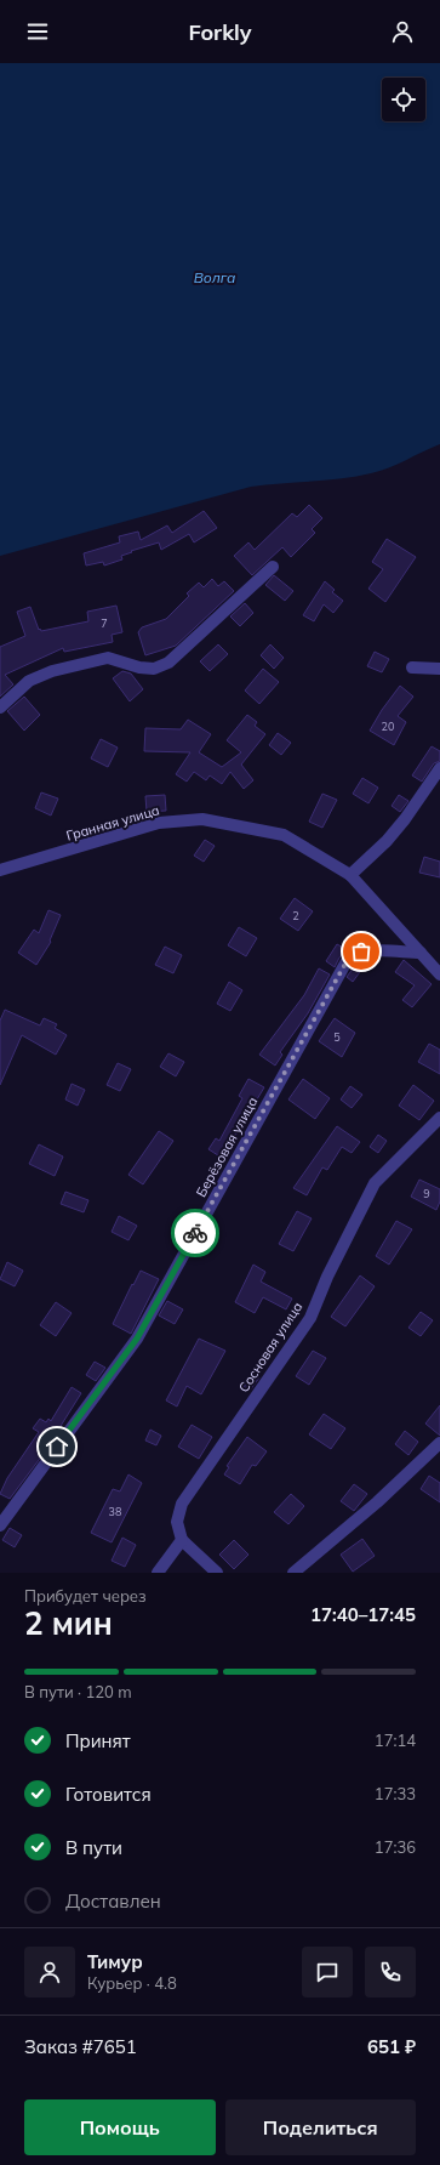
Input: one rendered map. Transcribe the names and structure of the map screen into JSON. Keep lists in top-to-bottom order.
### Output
{
  "streets": {
    "street": ["Гранная улица", "Берёзовая улица", "Сосновая улица"]
  },
  "crossings": [
    ["Гранная улица", "Берёзовая улица"]
  ],
  "water": ["Волга"],
  "house_numbers": [
    "7",
    "20",
    "2",
    "5",
    "9",
    "38"
  ],
  "page": {
    "header": "Forkly",
    "heading": ["2 мин", "Прибудет через", "17:40–17:45"],
    "panel": [
      "Тимур",
      "Курьер · 4.8",
      "Заказ #7651",
      "651 ₽"
    ],
    "bar": "В пути · 120 m",
    "list": [
      ["Принят", "17:14"],
      ["Готовится", "17:33"],
      ["В пути", "17:36"],
      "Доставлен"
    ],
    "buttons": ["Помощь", "Поделиться"]
  }
}
